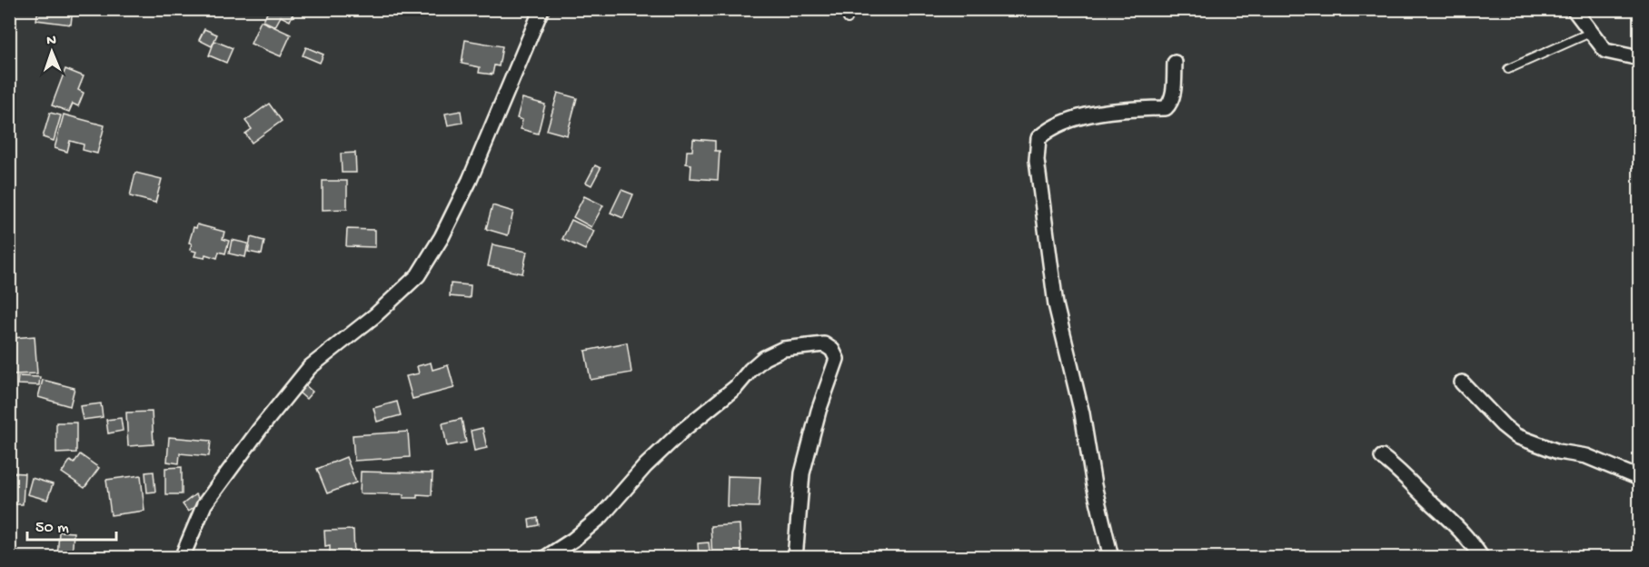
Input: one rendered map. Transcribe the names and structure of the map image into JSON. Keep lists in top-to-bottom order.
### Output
{
  "scale_bar": "50 m",
  "north": "top"
}
